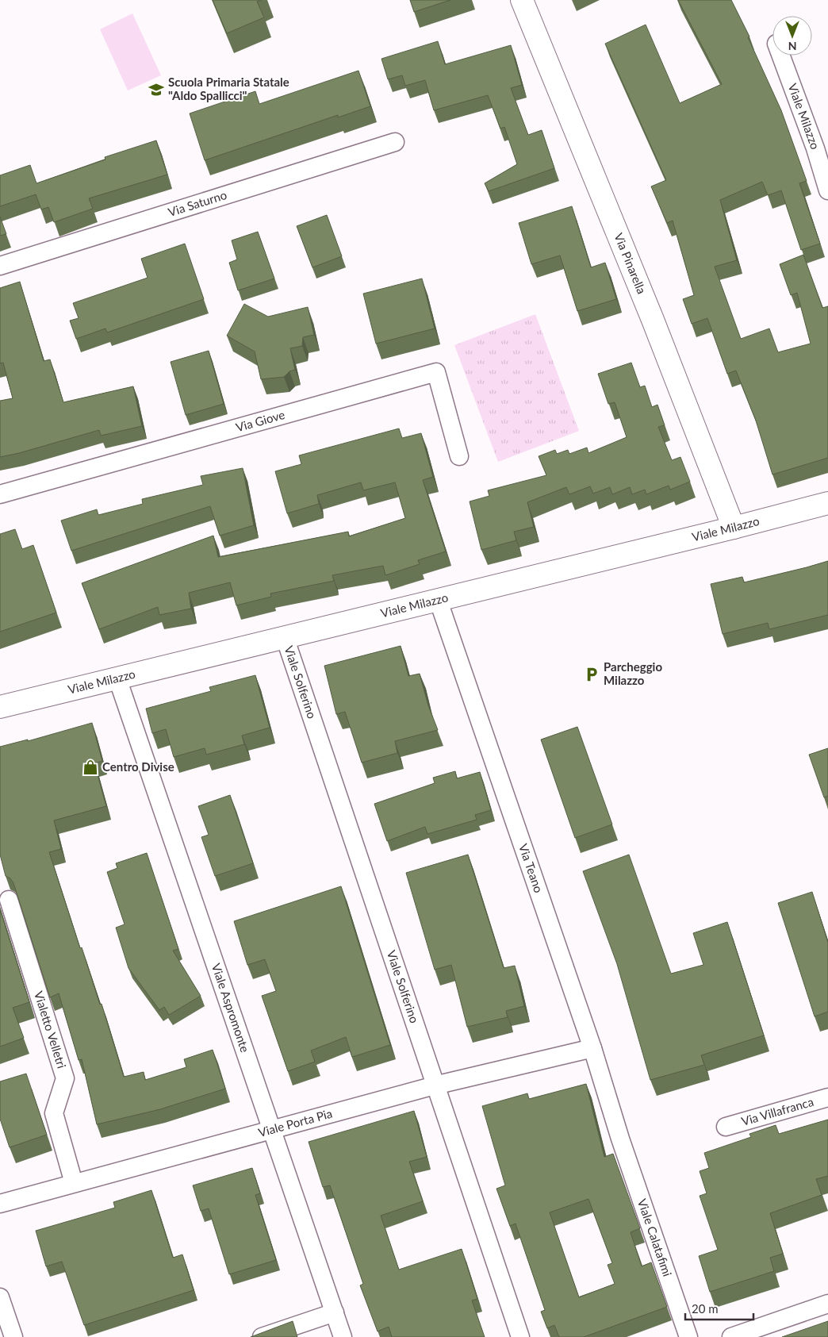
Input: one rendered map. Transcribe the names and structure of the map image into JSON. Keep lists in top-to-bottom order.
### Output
{
  "streets": {
    "street": [
      "Viale Milazzo",
      "Via Saturno",
      "Via Pinarella",
      "Via Giove",
      "Viale Solferino",
      "Via Teano",
      "Viale Aspromonte",
      "Vialetto Velletri",
      "Via Villafranca",
      "Viale Porta Pia",
      "Viale Calatafimi"
    ]
  },
  "crossings": [
    ["Viale Milazzo", "Via Pinarella"],
    ["Viale Milazzo", "Viale Solferino"],
    ["Viale Milazzo", "Via Teano"],
    ["Viale Milazzo", "Viale Aspromonte"],
    ["Viale Solferino", "Viale Porta Pia"],
    ["Via Teano", "Viale Porta Pia"],
    ["Via Teano", "Viale Calatafimi"],
    ["Viale Aspromonte", "Viale Porta Pia"],
    ["Vialetto Velletri", "Viale Porta Pia"]
  ],
  "places": {
    "school or university": ["Scuola Primaria Statale \"Aldo Spallicci\""],
    "parking": ["Parcheggio Milazzo"],
    "shop": ["Centro Divise"]
  },
  "scale_bar": "20 m",
  "north": "bottom"
}
